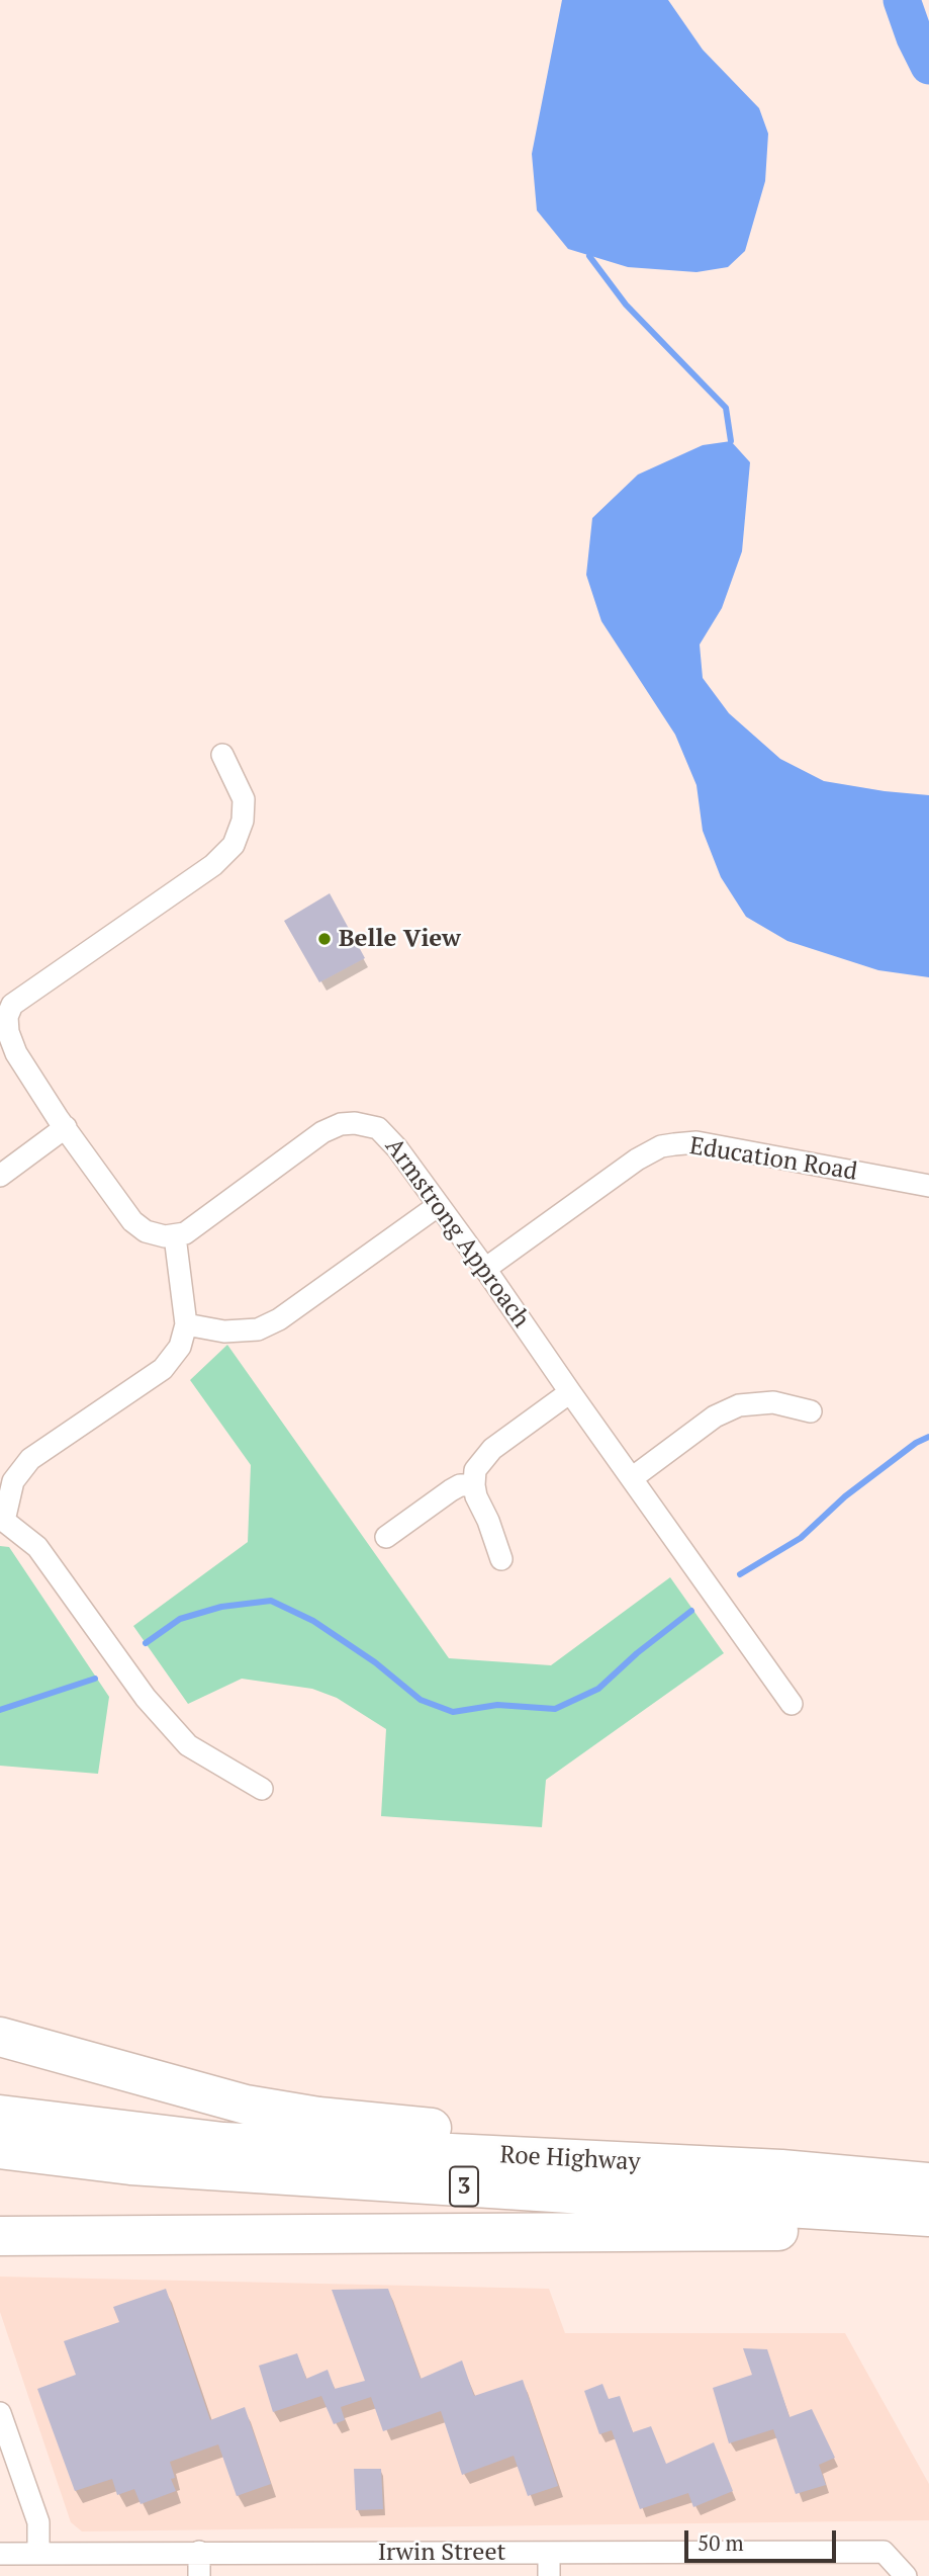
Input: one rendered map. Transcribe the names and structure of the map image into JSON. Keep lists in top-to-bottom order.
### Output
{
  "streets": {
    "highway": ["Roe Highway", "3"],
    "street": ["Education Road", "Armstrong Approach", "Irwin Street"]
  },
  "crossings": [
    ["Education Road", "Armstrong Approach"]
  ],
  "places": ["Belle View"],
  "scale_bar": "50 m"
}
